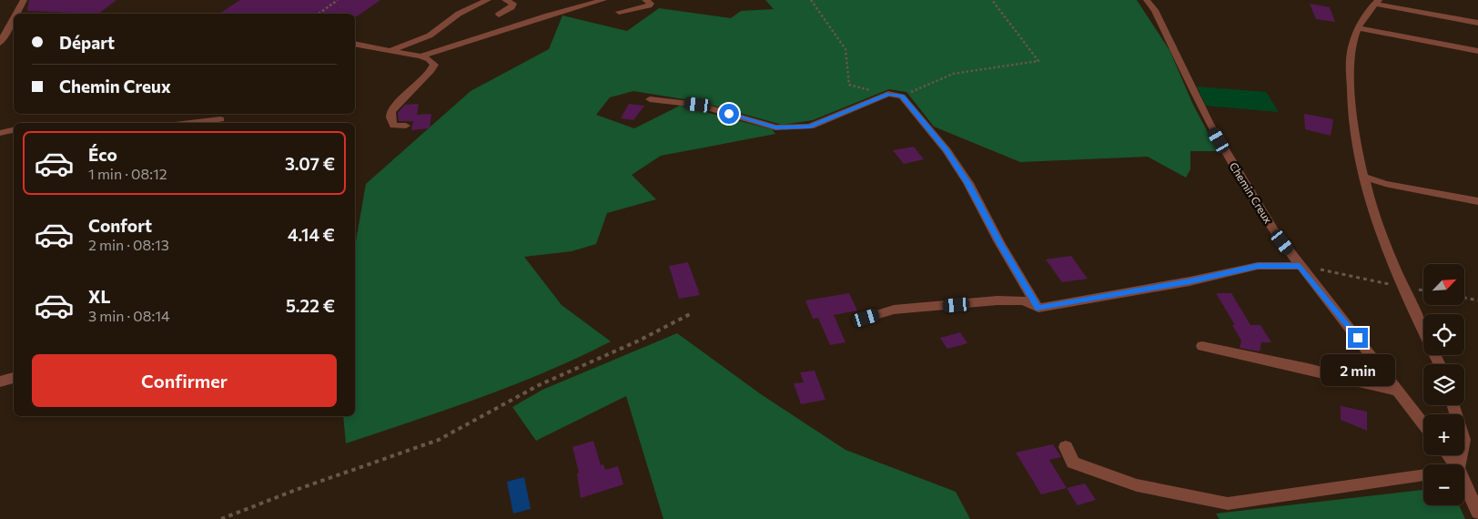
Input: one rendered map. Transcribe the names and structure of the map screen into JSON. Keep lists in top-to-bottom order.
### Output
{
  "streets": {
    "street": ["Chemin Creux"]
  },
  "north": "top right",
  "page": {
    "banner": ["Départ", "Chemin Creux"],
    "list": [
      {
        "name": "Éco",
        "note": "1 min · 08:12",
        "value": "3.07 €"
      },
      {
        "name": "Confort",
        "note": "2 min · 08:13",
        "value": "4.14 €"
      },
      {
        "name": "XL",
        "note": "3 min · 08:14",
        "value": "5.22 €"
      }
    ],
    "map_buttons": ["+", "−"],
    "buttons": "Confirmer",
    "bubble": "2 min"
  }
}
